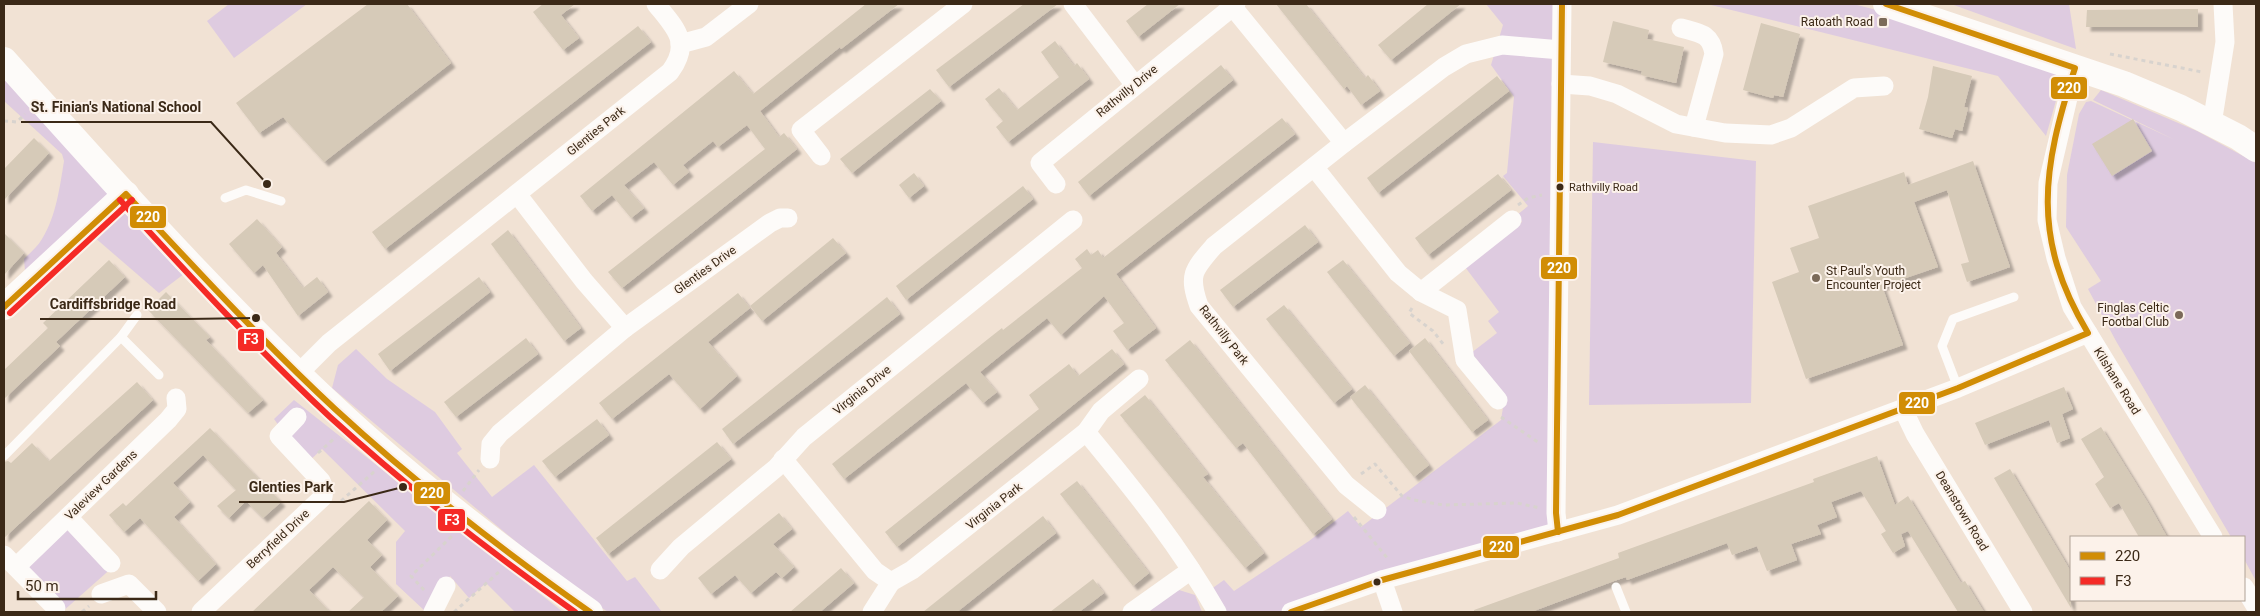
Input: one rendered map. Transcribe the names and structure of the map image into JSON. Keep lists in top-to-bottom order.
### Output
{
  "streets": {
    "street": [
      "Rathvilly Drive",
      "Glenties Park",
      "Glenties Drive",
      "Rathvilly Park",
      "Kilshane Road",
      "Virginia Drive",
      "Valeview Gardens",
      "Virginia Park",
      "Deanstown Road",
      "Berryfield Drive"
    ]
  },
  "places": {
    "transit": ["Ratoath Road"],
    "other": [
      "St. Finian's National School",
      "Rathvilly Road",
      "St Paul's Youth Encounter Project",
      "Finglas Celtic Footbal Club",
      "Cardiffsbridge Road",
      "Glenties Park"
    ]
  },
  "lines": ["transit line 220", "transit line F3"],
  "legend": ["220", "F3"],
  "scale_bar": "50 m"
}
